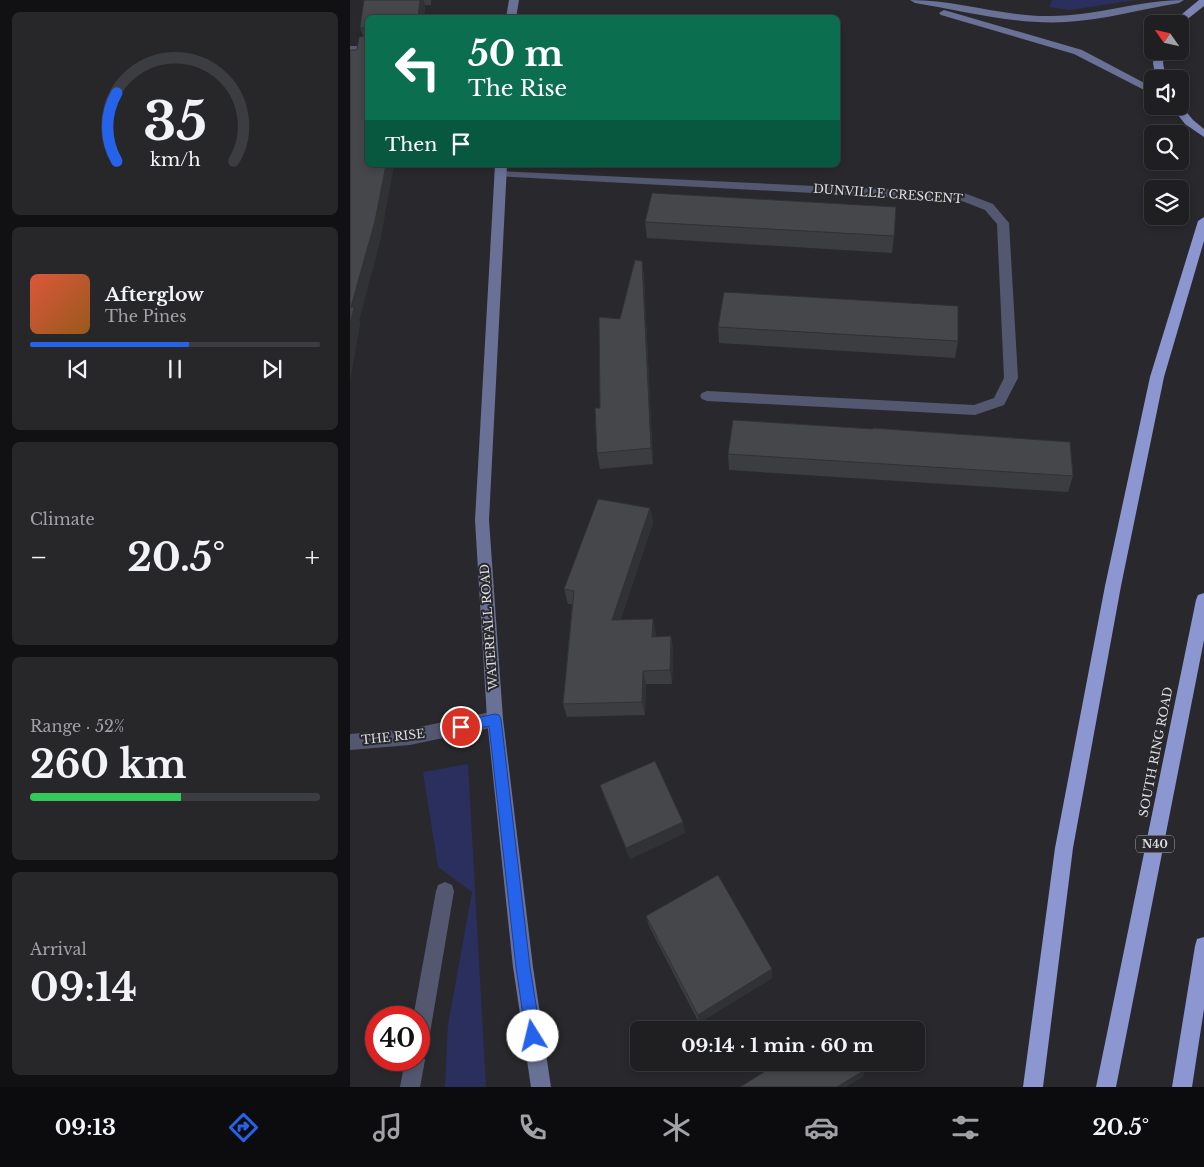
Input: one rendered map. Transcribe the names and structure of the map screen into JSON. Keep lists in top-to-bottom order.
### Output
{
  "streets": {
    "highway": ["SOUTH RING ROAD", "N40"],
    "street": ["DUNVILLE CRESCENT", "WATERFALL ROAD", "THE RISE"]
  },
  "crossings": [
    ["DUNVILLE CRESCENT", "WATERFALL ROAD"],
    ["WATERFALL ROAD", "THE RISE"]
  ],
  "north": "top left",
  "page": {
    "turn": ["50 m", "The Rise"],
    "then": "Then",
    "song": ["Afterglow", "The Pines"],
    "tile": [
      "Climate",
      ["Range · 52%", "260 km"],
      ["Arrival", "09:14"]
    ],
    "heat": ["−", "20.5°", "+"],
    "limit": "40",
    "trip": "09:14 · 1 min · 60 m",
    "tabs": ["09:13", "20.5°"],
    "gauge": ["35", "km/h"]
  }
}
